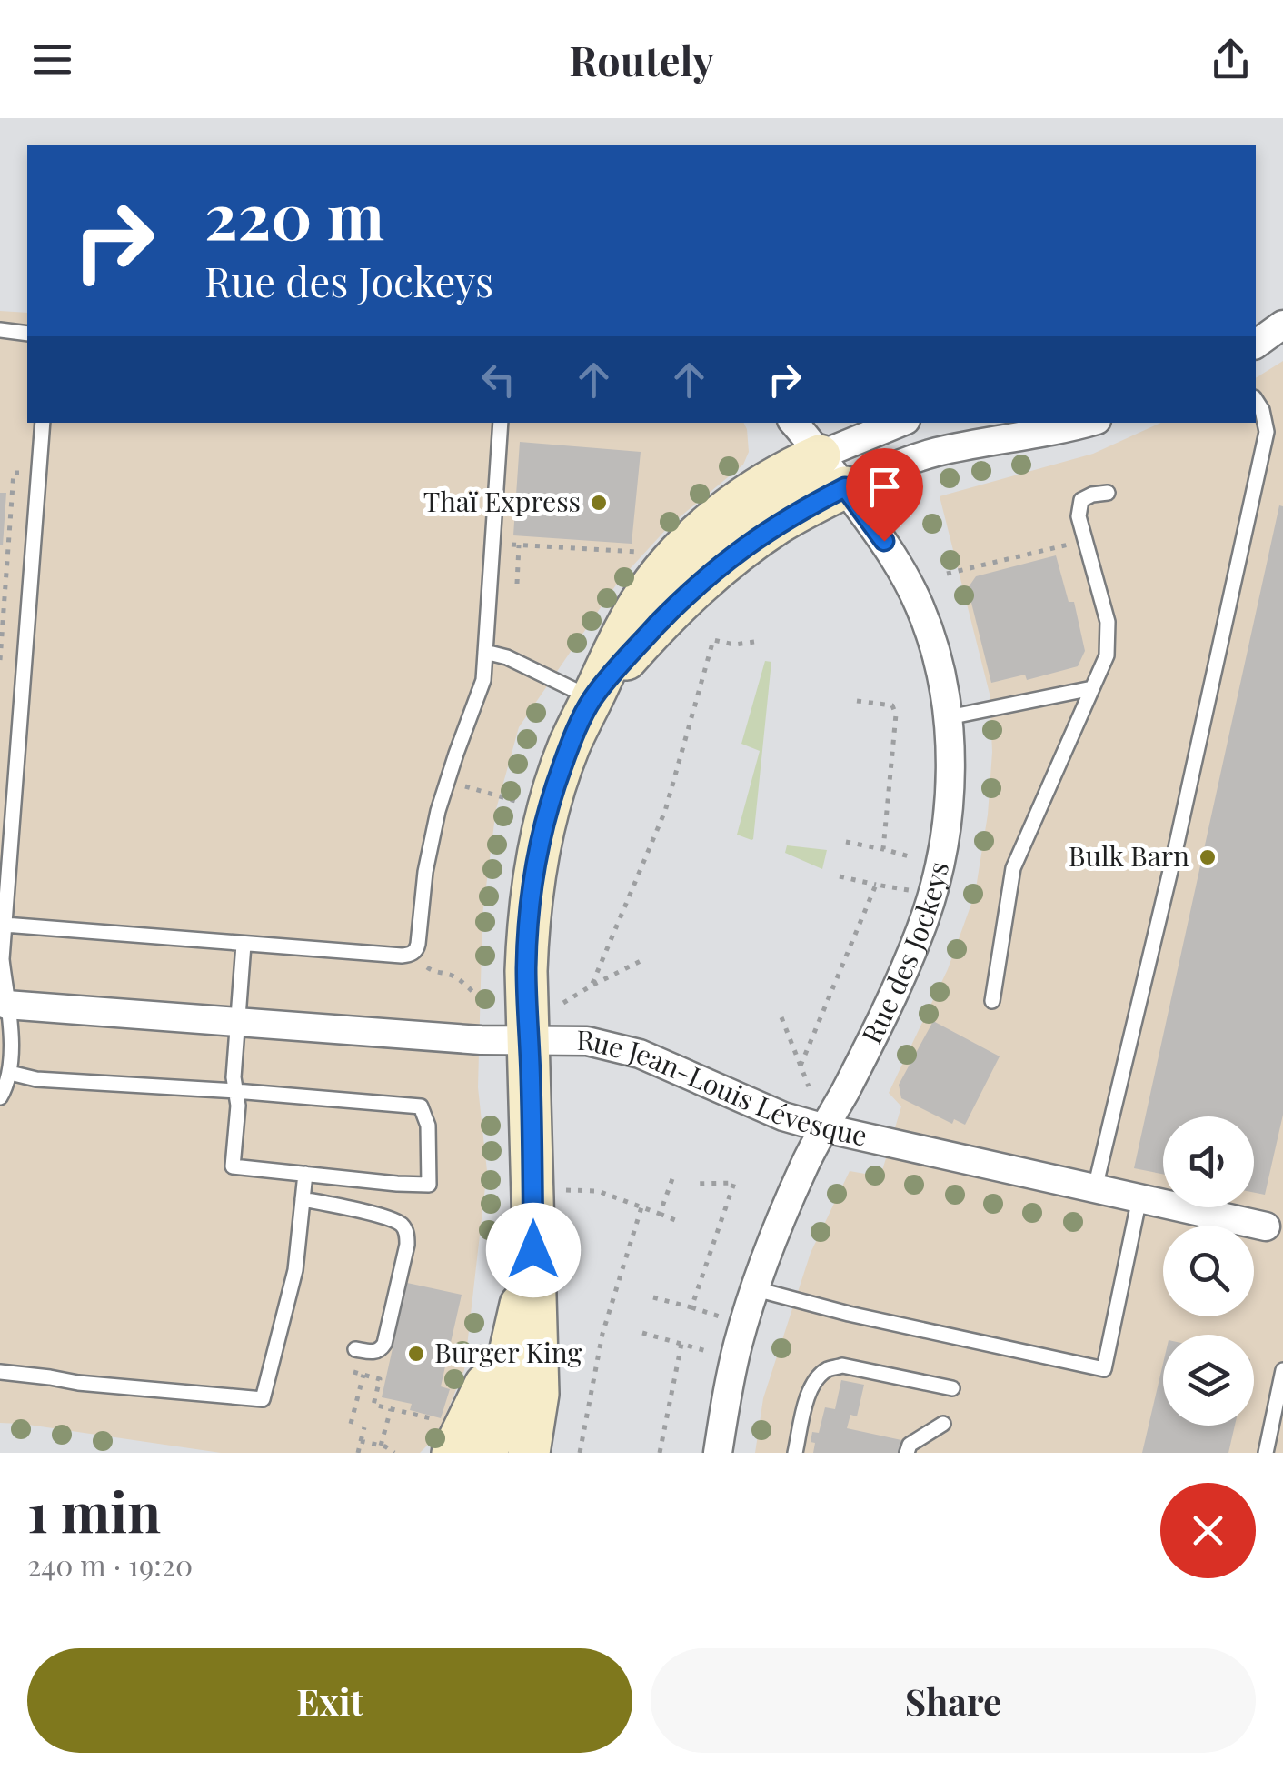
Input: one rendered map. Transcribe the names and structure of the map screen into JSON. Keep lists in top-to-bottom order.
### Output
{
  "streets": {
    "street": ["Rue des Jockeys", "Rue Jean-Louis Lévesque"]
  },
  "crossings": [
    ["Rue des Jockeys", "Rue Jean-Louis Lévesque"]
  ],
  "places": ["Thaï Express", "Bulk Barn", "Burger King"],
  "page": {
    "header": "Routely",
    "turn": ["220 m", "Rue des Jockeys"],
    "heading": ["1 min", "240 m · 19:20"],
    "buttons": ["Exit", "Share"]
  }
}
